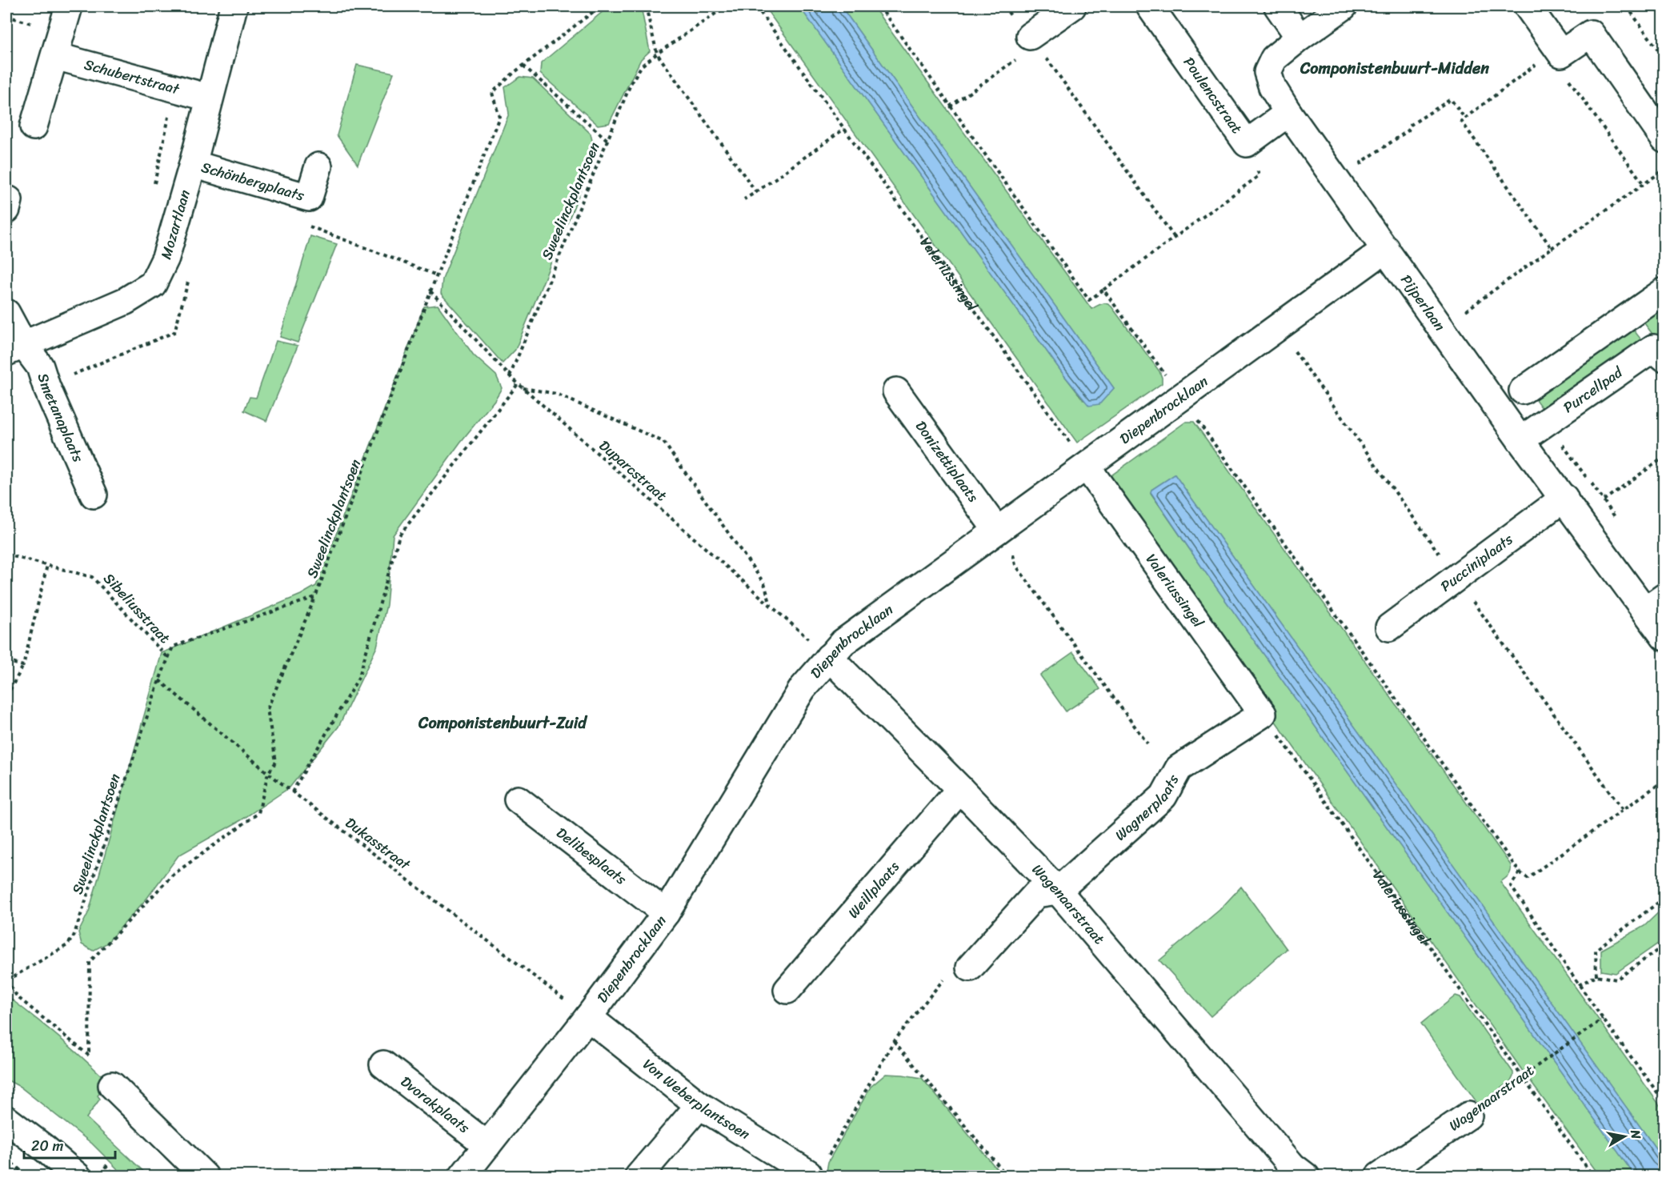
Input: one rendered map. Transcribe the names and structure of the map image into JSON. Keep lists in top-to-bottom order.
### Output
{
  "streets": {
    "street": [
      "Schubertstraat",
      "Poulencstraat",
      "Schönbergplaats",
      "Mozartlaan",
      "Valeriussingel",
      "Pijperlaan",
      "Purcellpad",
      "Diepenbrocklaan",
      "Smetanaplaats",
      "Donizettiplaats",
      "Pucciniplaats",
      "Wagnerplaats",
      "Delibesplaats",
      "Weillplaats",
      "Wagenaarstraat",
      "Von Weberplantsoen",
      "Dvorakplaats"
    ],
    "path": [
      "Sweelinckplantsoen",
      "Duparcstraat",
      "Sibeliusstraat",
      "Dukasstraat"
    ]
  },
  "crossings": [
    ["Schubertstraat", "Mozartlaan"],
    ["Poulencstraat", "Pijperlaan"],
    ["Schönbergplaats", "Mozartlaan"],
    ["Sweelinckplantsoen", "Duparcstraat"],
    ["Sweelinckplantsoen", "Sibeliusstraat"],
    ["Sweelinckplantsoen", "Dukasstraat"],
    ["Mozartlaan", "Smetanaplaats"],
    ["Valeriussingel", "Diepenbrocklaan"],
    ["Valeriussingel", "Wagnerplaats"],
    ["Valeriussingel", "Wagenaarstraat"],
    ["Pijperlaan", "Purcellpad"],
    ["Pijperlaan", "Diepenbrocklaan"],
    ["Pijperlaan", "Pucciniplaats"],
    ["Diepenbrocklaan", "Donizettiplaats"],
    ["Diepenbrocklaan", "Duparcstraat"],
    ["Diepenbrocklaan", "Dukasstraat"],
    ["Diepenbrocklaan", "Delibesplaats"],
    ["Diepenbrocklaan", "Wagenaarstraat"],
    ["Diepenbrocklaan", "Von Weberplantsoen"],
    ["Diepenbrocklaan", "Dvorakplaats"],
    ["Duparcstraat", "Wagenaarstraat"],
    ["Wagnerplaats", "Wagenaarstraat"],
    ["Dukasstraat", "Von Weberplantsoen"],
    ["Weillplaats", "Wagenaarstraat"]
  ],
  "districts": ["Componistenbuurt-Midden", "Componistenbuurt-Zuid"],
  "scale_bar": "20 m",
  "north": "right"
}
